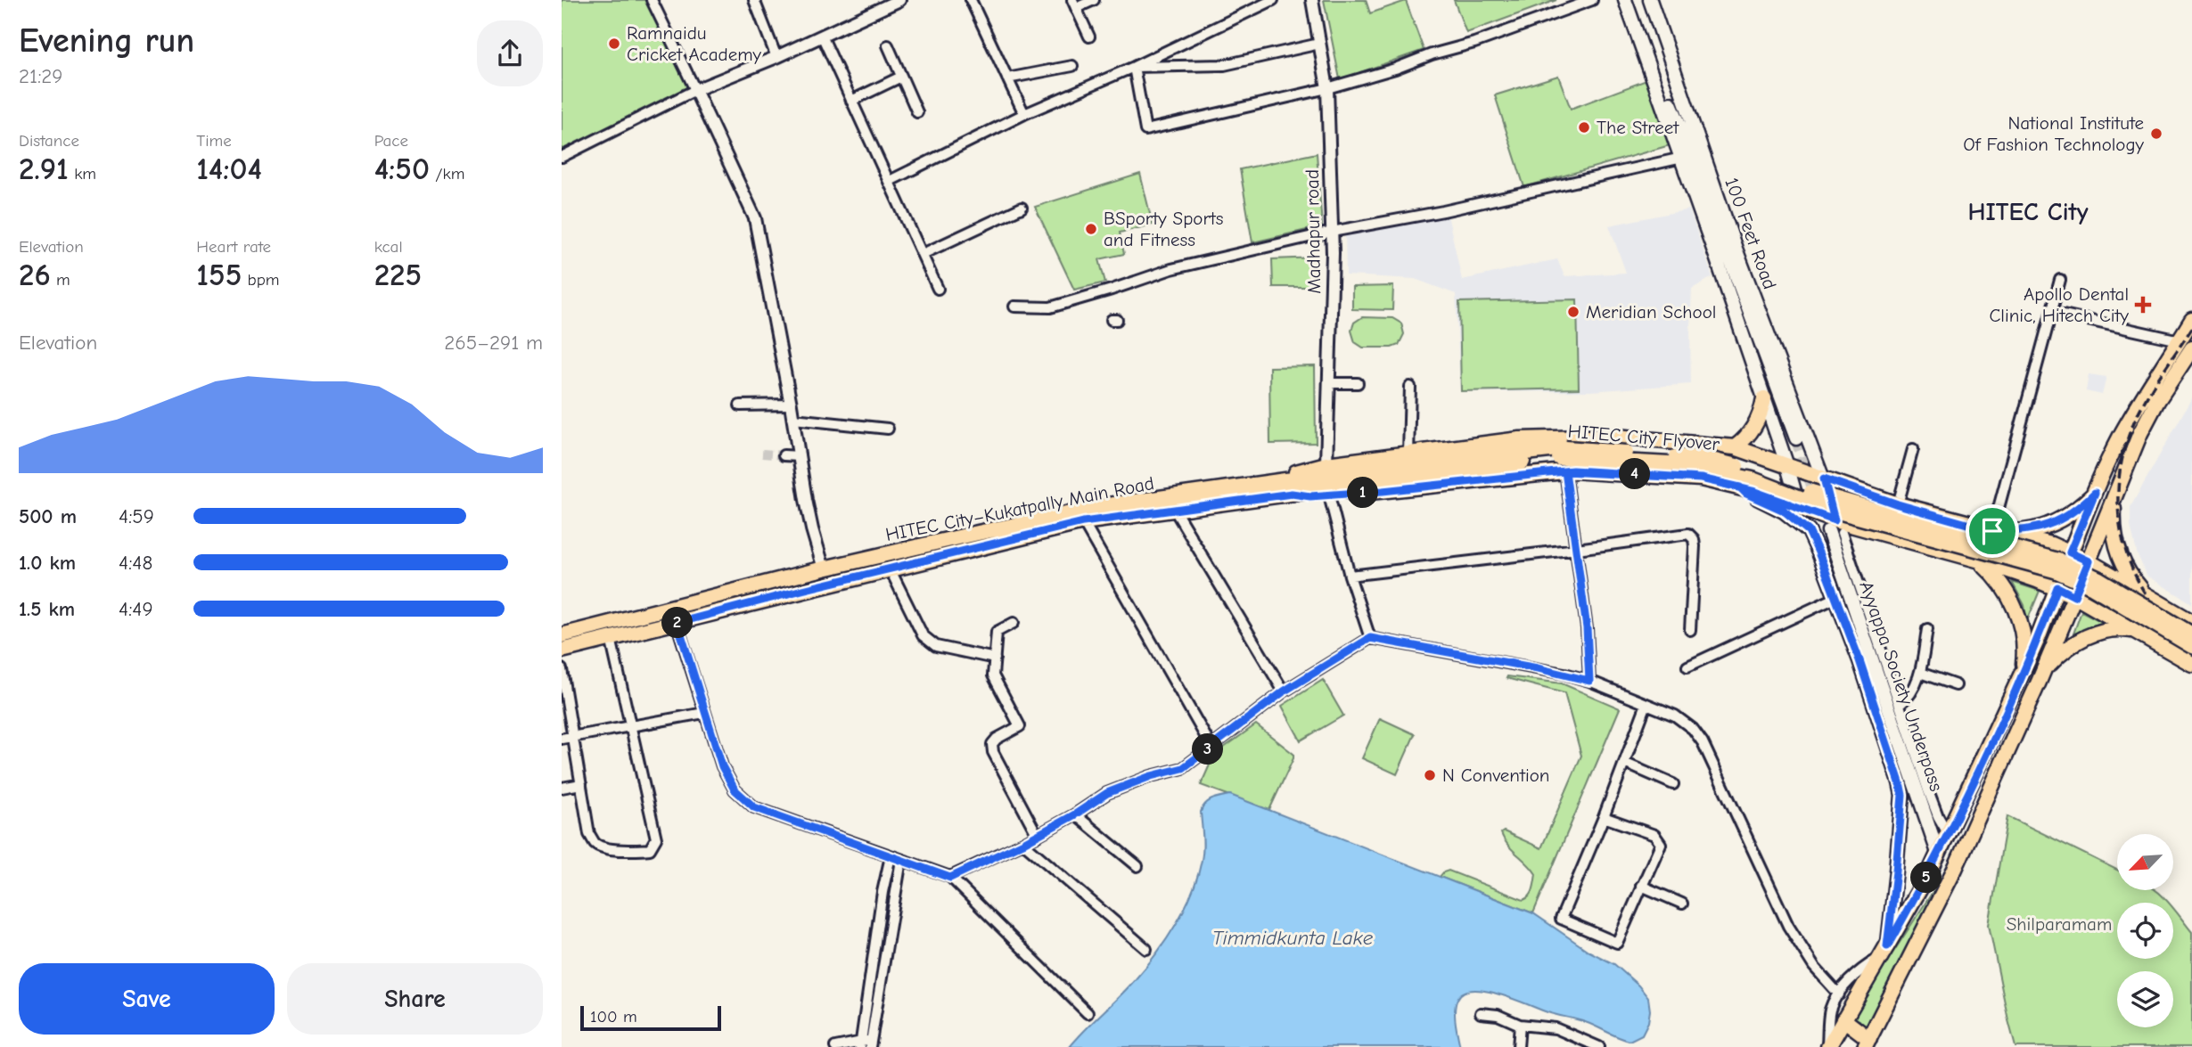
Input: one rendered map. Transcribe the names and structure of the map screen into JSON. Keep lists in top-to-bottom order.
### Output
{
  "streets": {
    "main road": [
      "100 Feet Road",
      "HITEC City Flyover",
      "HITEC City–Kukatpally Main Road",
      "Ayyappa Society Underpass"
    ],
    "street": ["Madhapur road"]
  },
  "crossings": [
    ["Madhapur road", "HITEC City–Kukatpally Main Road"],
    ["100 Feet Road", "HITEC City–Kukatpally Main Road"],
    ["100 Feet Road", "Ayyappa Society Underpass"],
    ["HITEC City Flyover", "HITEC City–Kukatpally Main Road"],
    ["HITEC City–Kukatpally Main Road", "Ayyappa Society Underpass"]
  ],
  "districts": ["HITEC City"],
  "water": ["Timmidkunta Lake"],
  "parks": ["Shilparamam"],
  "places": {
    "other": [
      "Ramnaidu Cricket Academy",
      "The Street",
      "National Institute Of Fashion Technology",
      "BSporty Sports and Fitness",
      "Meridian School",
      "N Convention"
    ],
    "health": ["Apollo Dental Clinic, Hitech City"]
  },
  "scale_bar": "100 m",
  "north": "bottom left",
  "page": {
    "heading": ["Evening run", "21:29"],
    "stats": [
      ["Distance", "2.91 km"],
      ["Time", "14:04"],
      ["Pace", "4:50 /km"],
      ["Elevation", "26 m"],
      ["Heart rate", "155 bpm"],
      ["kcal", "225"]
    ],
    "chart": ["Elevation", "265–291 m"],
    "pins": [
      "4",
      "1",
      "2",
      "3",
      "5"
    ],
    "list": [
      {
        "name": "500 m",
        "note": "4:59"
      },
      {
        "name": "1.0 km",
        "note": "4:48"
      },
      {
        "name": "1.5 km",
        "note": "4:49"
      }
    ],
    "buttons": ["Save", "Share"],
    "scale": "100 m"
  }
}
